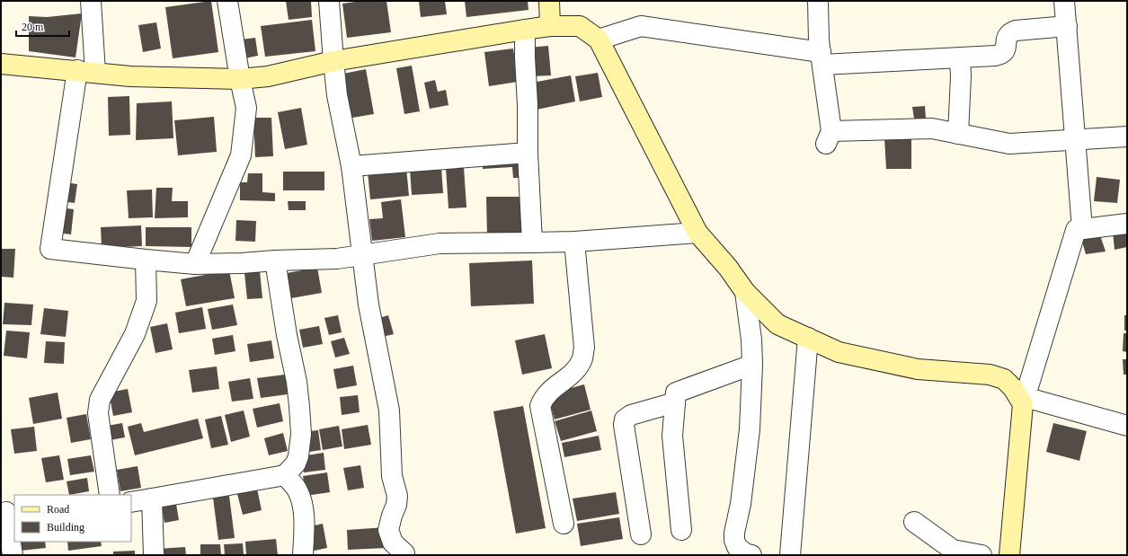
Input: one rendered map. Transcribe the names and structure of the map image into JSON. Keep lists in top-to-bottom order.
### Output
{
  "legend": ["Road", "Building"],
  "scale_bar": "20 m"
}
